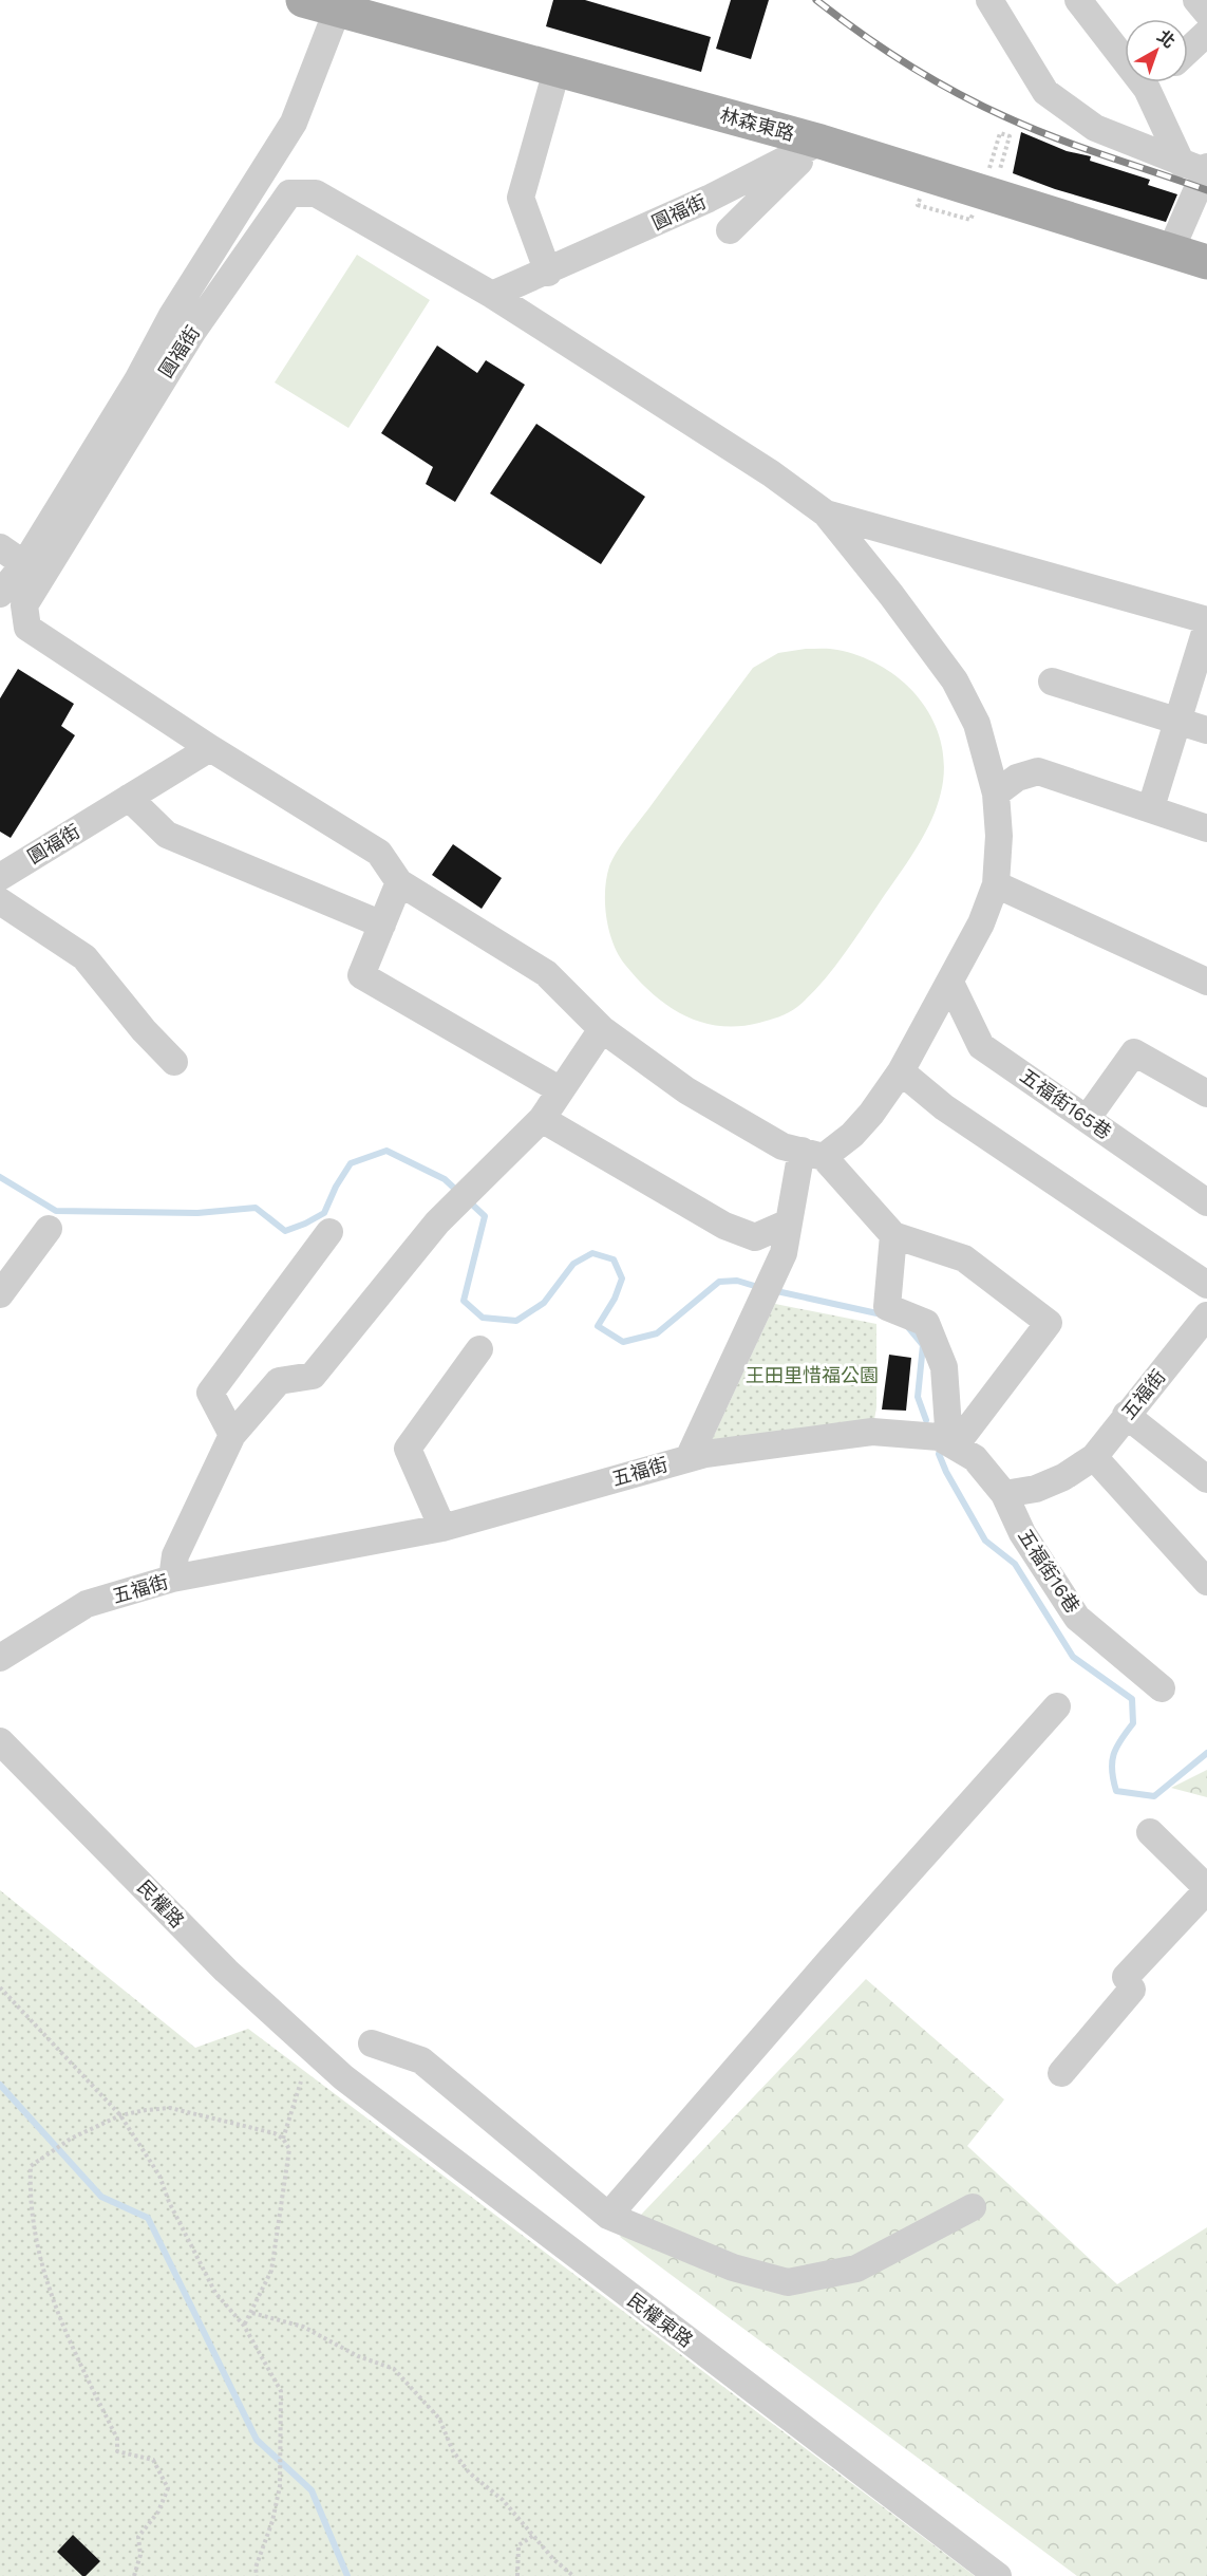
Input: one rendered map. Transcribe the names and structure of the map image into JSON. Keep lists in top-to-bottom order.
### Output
{
  "streets": {
    "main road": ["林森東路"],
    "street": [
      "圓福街",
      "五福街165巷",
      "五福街",
      "五福街16巷",
      "民權路",
      "民權東路"
    ]
  },
  "crossings": [
    ["林森東路", "圓福街"],
    ["五福街", "五福街16巷"],
    ["民權路", "民權東路"]
  ],
  "parks": ["王田里惜福公園"],
  "north": "top right"
}
